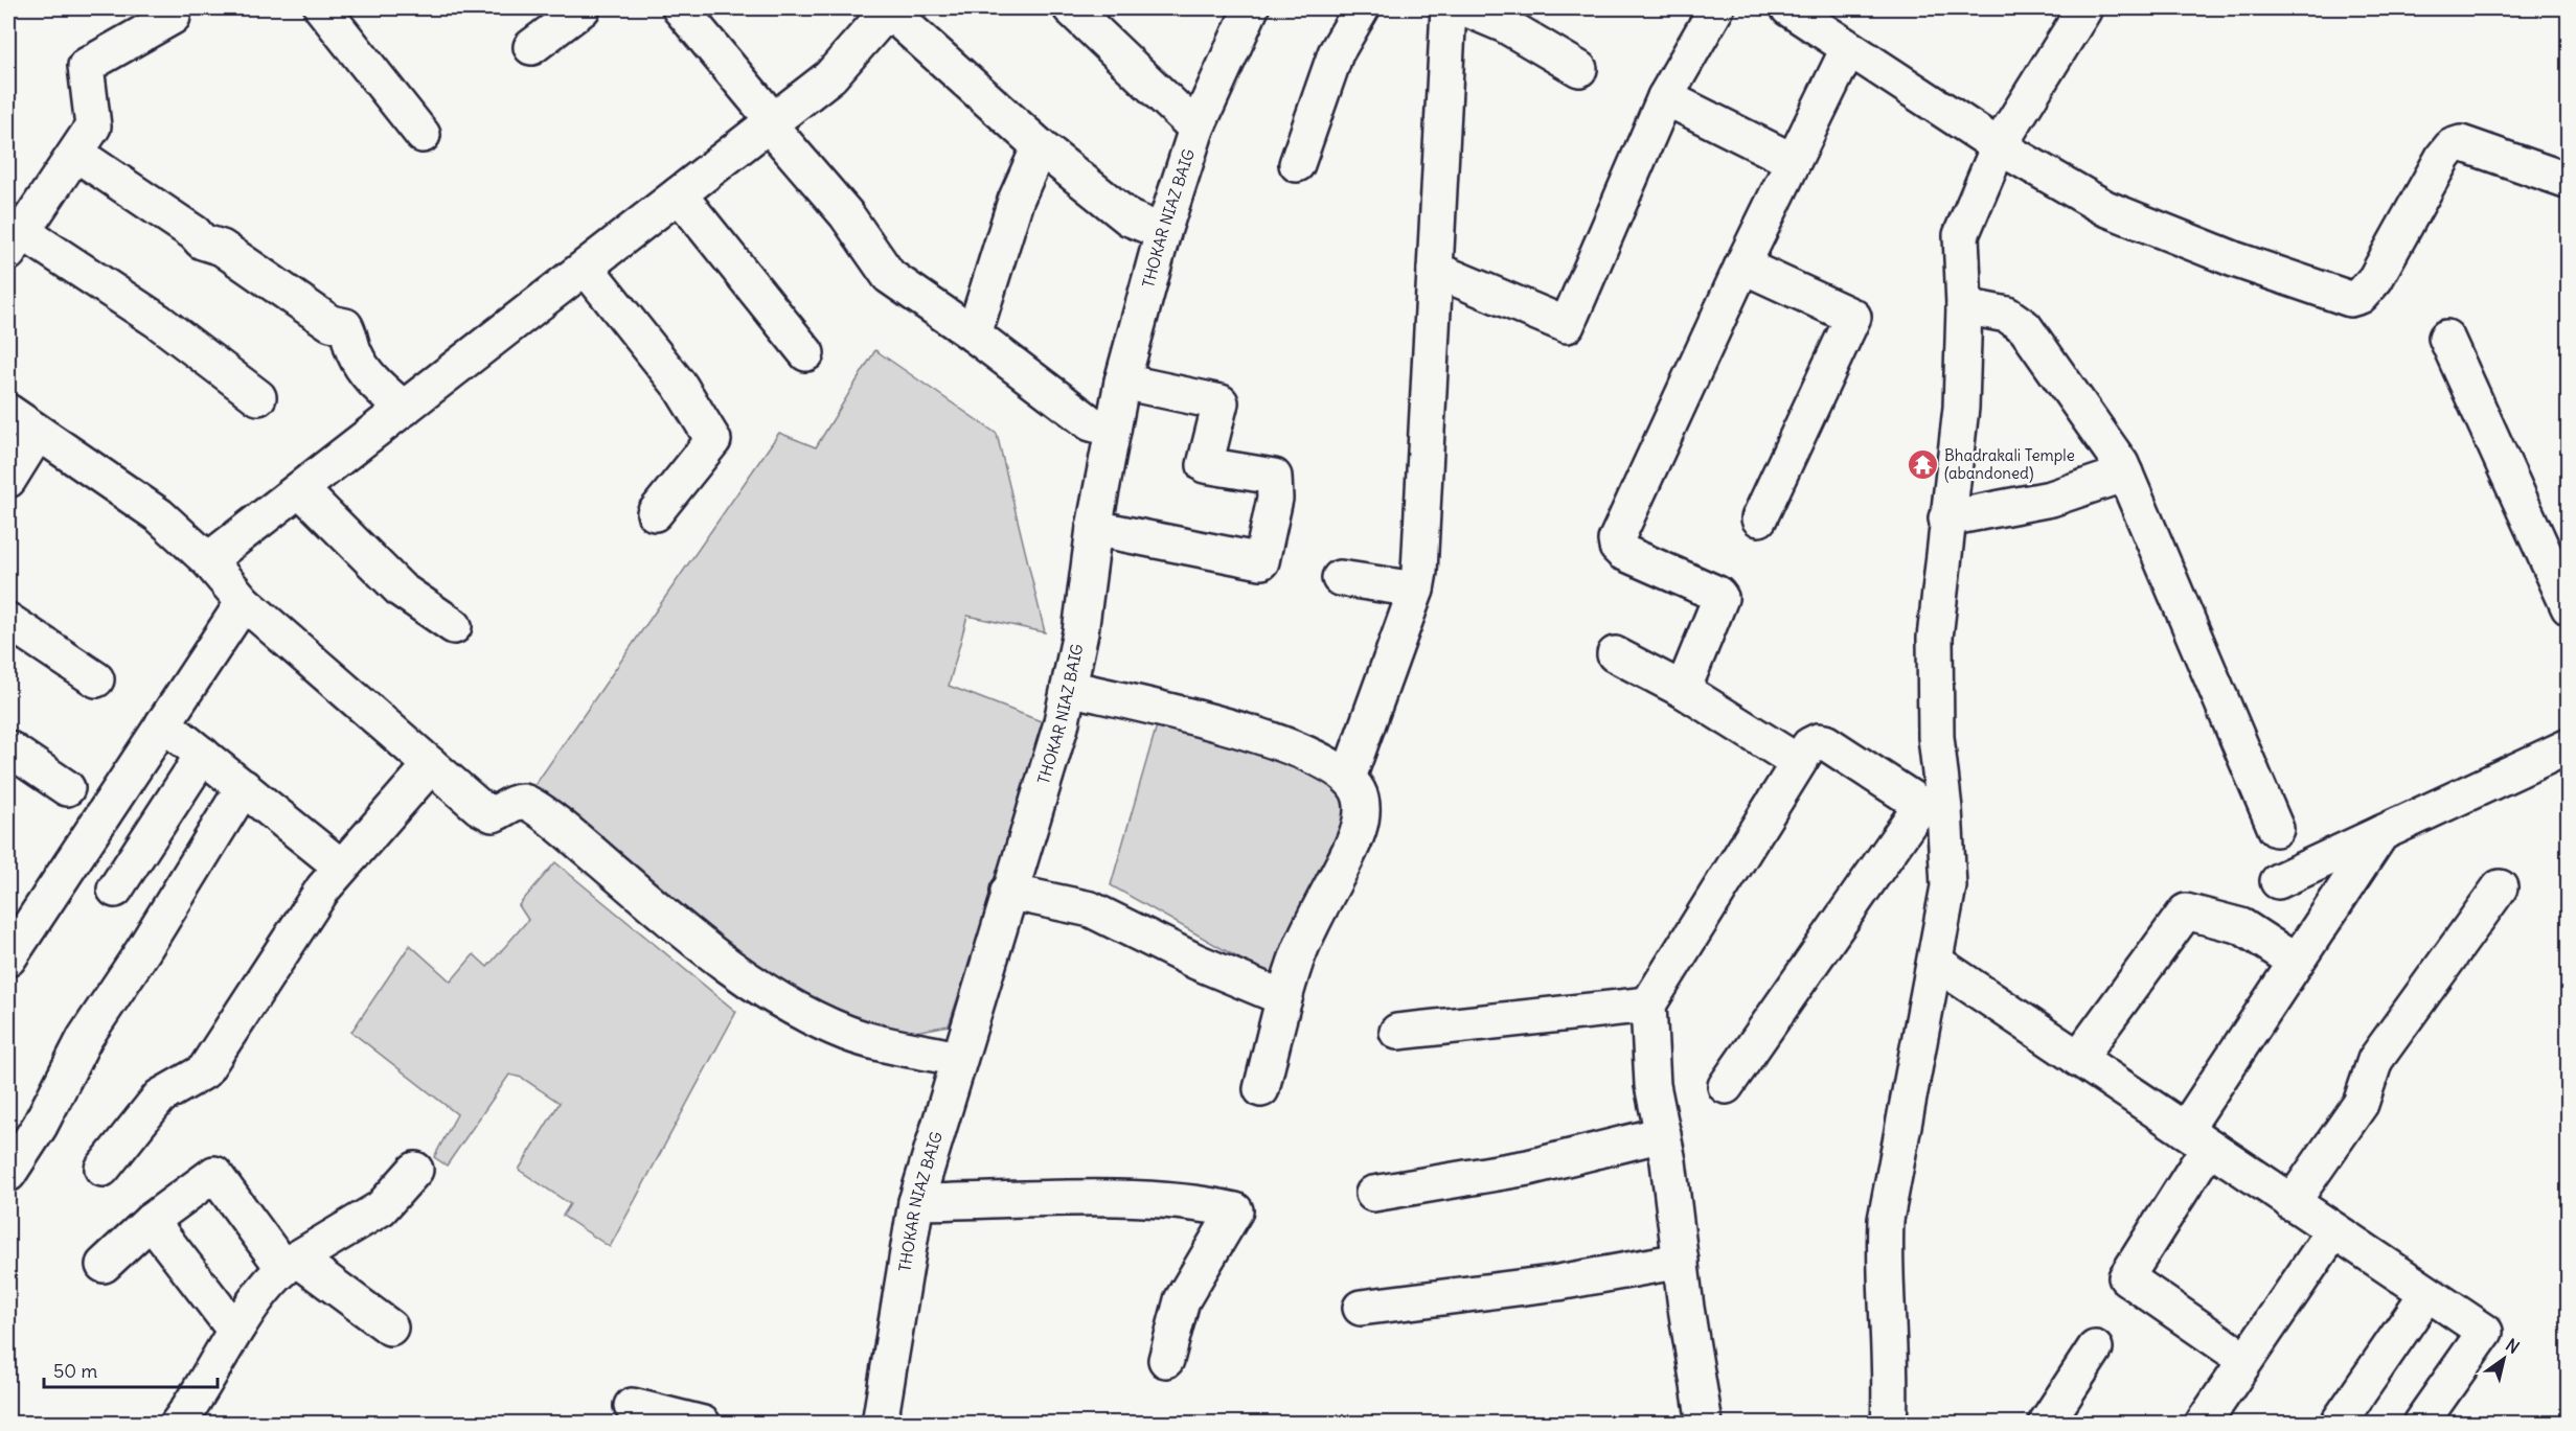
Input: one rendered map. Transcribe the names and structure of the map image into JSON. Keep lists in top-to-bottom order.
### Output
{
  "streets": {
    "street": ["THOKAR NIAZ BAIG"]
  },
  "places": {
    "temple": ["Bhadrakali Temple (abandoned)"]
  },
  "scale_bar": "50 m",
  "north": "top right"
}
